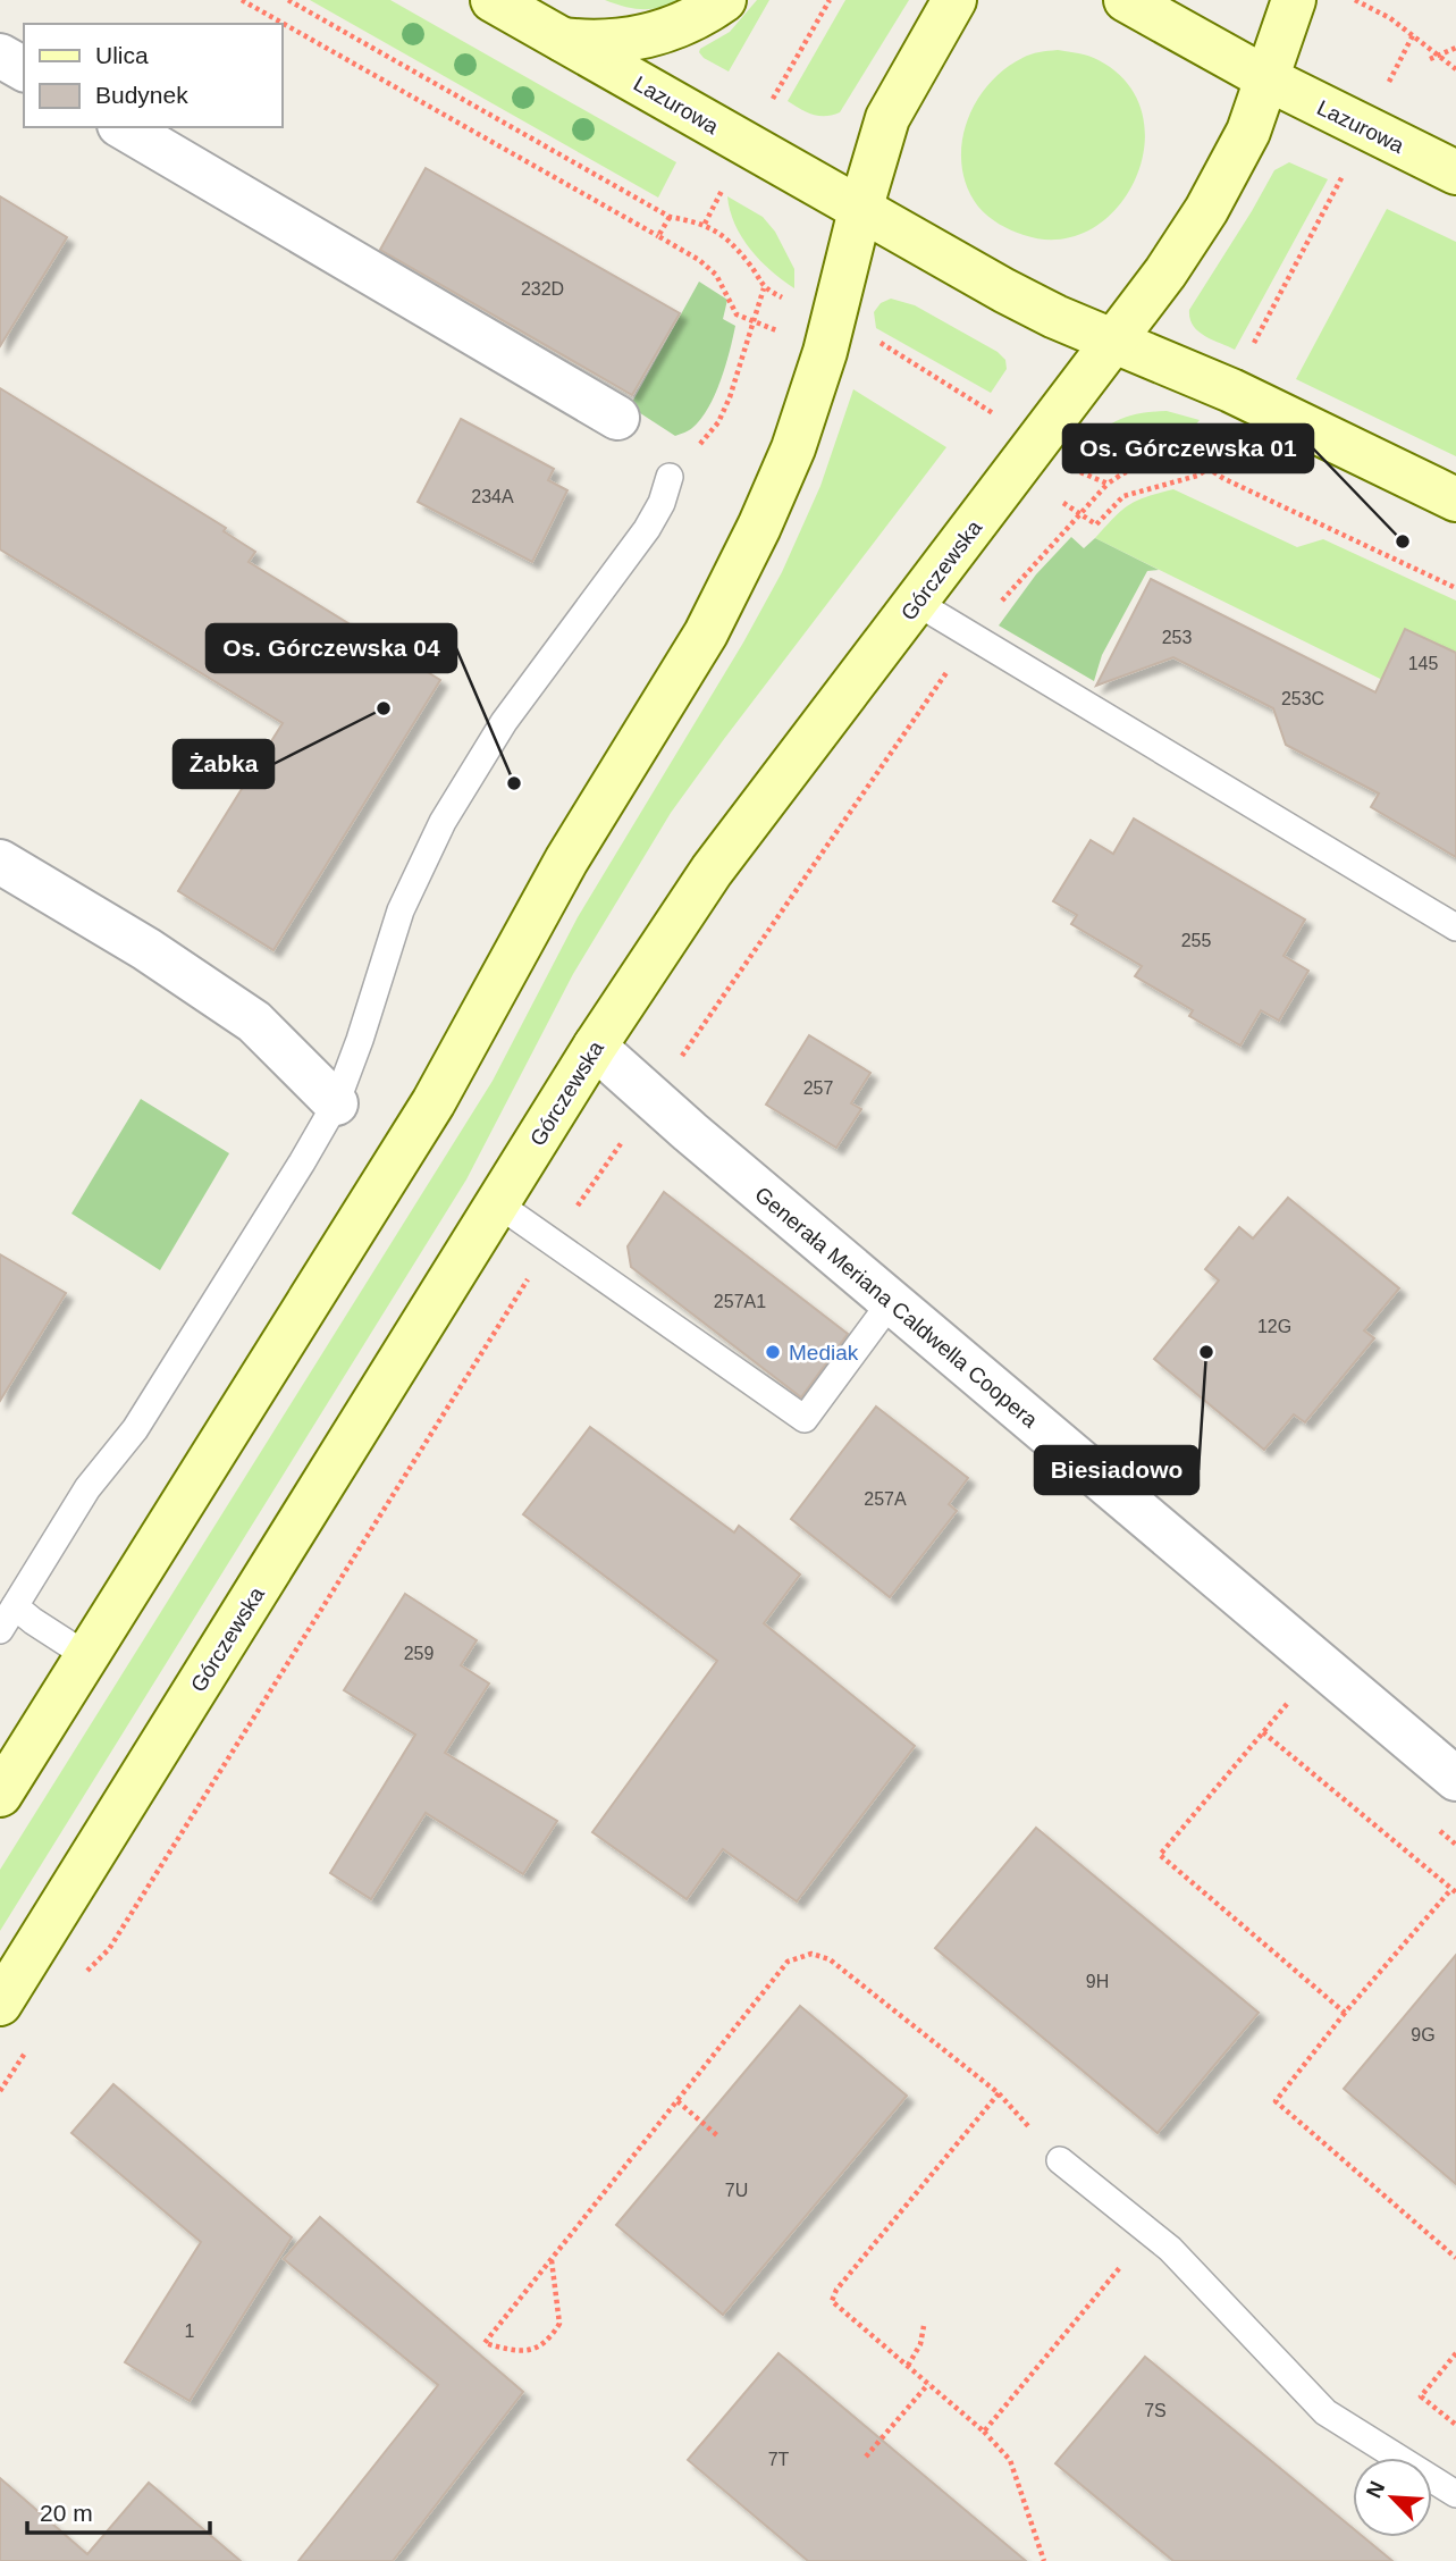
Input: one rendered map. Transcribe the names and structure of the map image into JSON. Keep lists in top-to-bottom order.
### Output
{
  "streets": {
    "main road": ["Lazurowa", "Górczewska"],
    "street": ["Generała Meriana Caldwella Coopera"]
  },
  "crossings": [
    ["Lazurowa", "Górczewska"],
    ["Górczewska", "Generała Meriana Caldwella Coopera"]
  ],
  "places": [
    "Os. Górczewska 01",
    "Żabka",
    "Os. Górczewska 04",
    "Mediak",
    "Biesiadowo"
  ],
  "house_numbers": [
    "232D",
    "234A",
    "253",
    "145",
    "253C",
    "255",
    "257",
    "257A1",
    "12G",
    "257A",
    "259",
    "9H",
    "9G",
    "7U",
    "1",
    "7S",
    "7T"
  ],
  "legend": ["Ulica", "Budynek"],
  "scale_bar": "20 m",
  "north": "top left"
}
